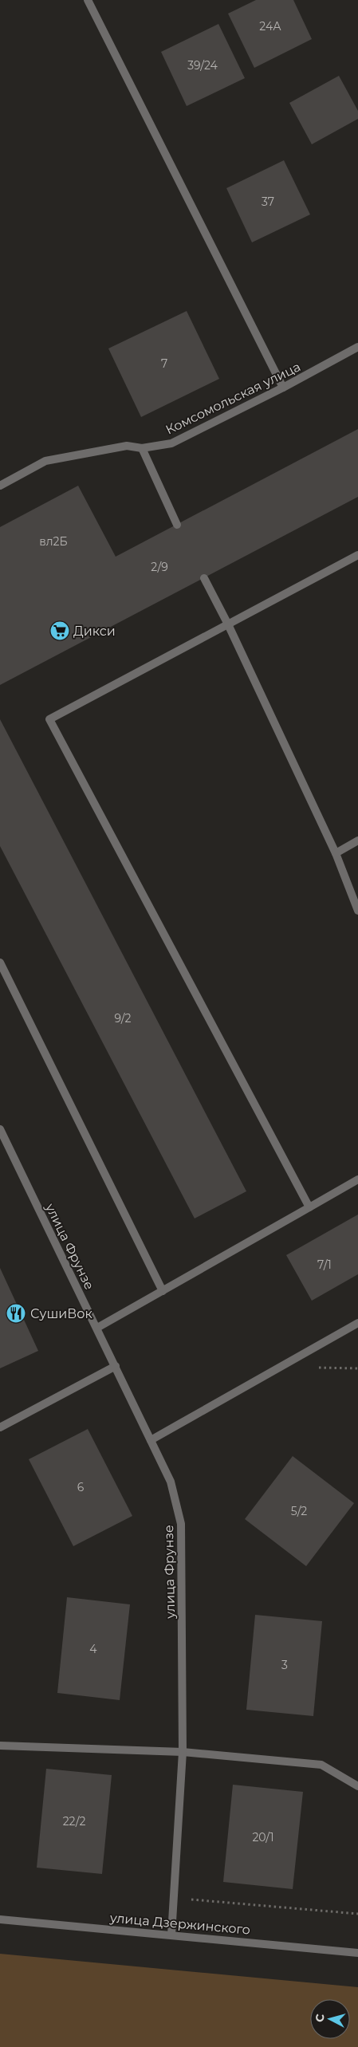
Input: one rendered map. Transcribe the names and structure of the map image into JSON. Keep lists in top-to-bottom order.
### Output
{
  "streets": {
    "street": ["Комсомольская улица", "улица Фрунзе", "улица Дзержинского"]
  },
  "crossings": [
    ["улица Фрунзе", "улица Дзержинского"]
  ],
  "places": {
    "supermarket": ["Дикси"],
    "restaurant": ["СушиВок"]
  },
  "house_numbers": [
    "24А",
    "39/24",
    "37",
    "7",
    "вл2Б",
    "2/9",
    "9/2",
    "7/1",
    "6",
    "5/2",
    "4",
    "3",
    "22/2",
    "20/1"
  ],
  "north": "left"
}
